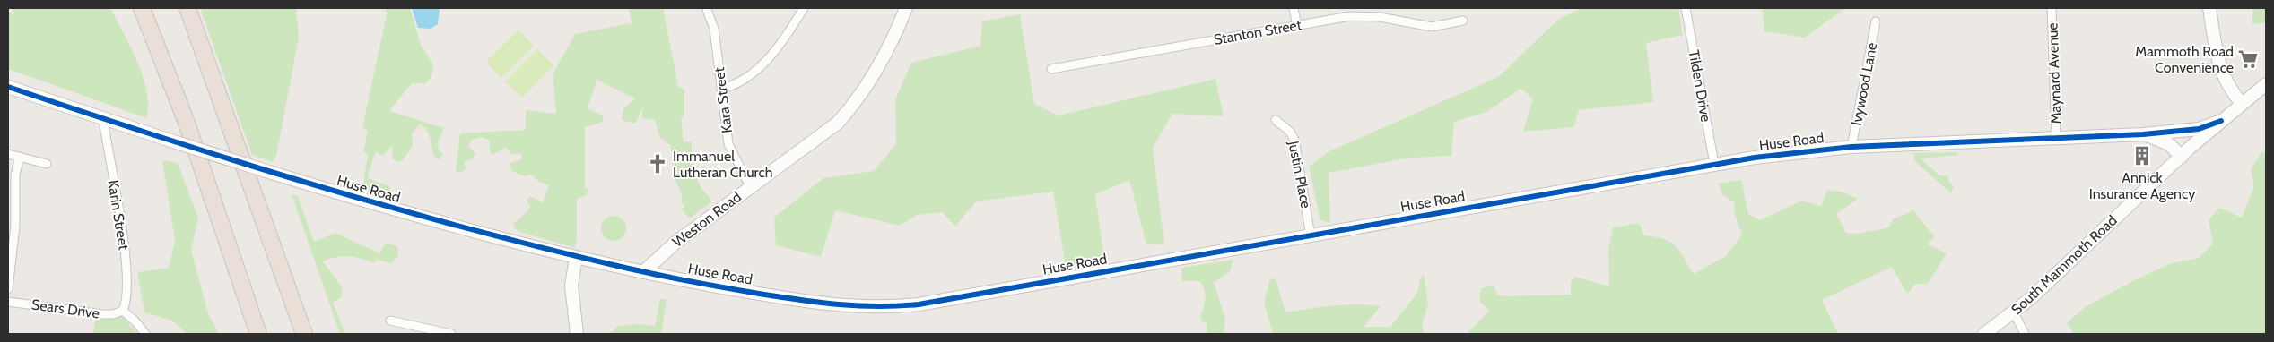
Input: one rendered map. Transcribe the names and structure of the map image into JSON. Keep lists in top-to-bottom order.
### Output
{
  "streets": {
    "street": [
      "Stanton Street",
      "Maynard Avenue",
      "Ivywood Lane",
      "Tilden Drive",
      "Kara Street",
      "Huse Road",
      "Justin Place",
      "Karin Street",
      "Weston Road",
      "South Mammoth Road",
      "Sears Drive"
    ]
  },
  "crossings": [
    ["Maynard Avenue", "Huse Road"],
    ["Ivywood Lane", "Huse Road"],
    ["Tilden Drive", "Huse Road"],
    ["Kara Street", "Weston Road"],
    ["Huse Road", "Justin Place"],
    ["Huse Road", "Karin Street"],
    ["Huse Road", "Weston Road"],
    ["Huse Road", "South Mammoth Road"],
    ["Karin Street", "Sears Drive"]
  ],
  "places": {
    "supermarket": ["Mammoth Road Convenience"],
    "building": ["Annick Insurance Agency"],
    "church": ["Immanuel Lutheran Church"]
  }
}
